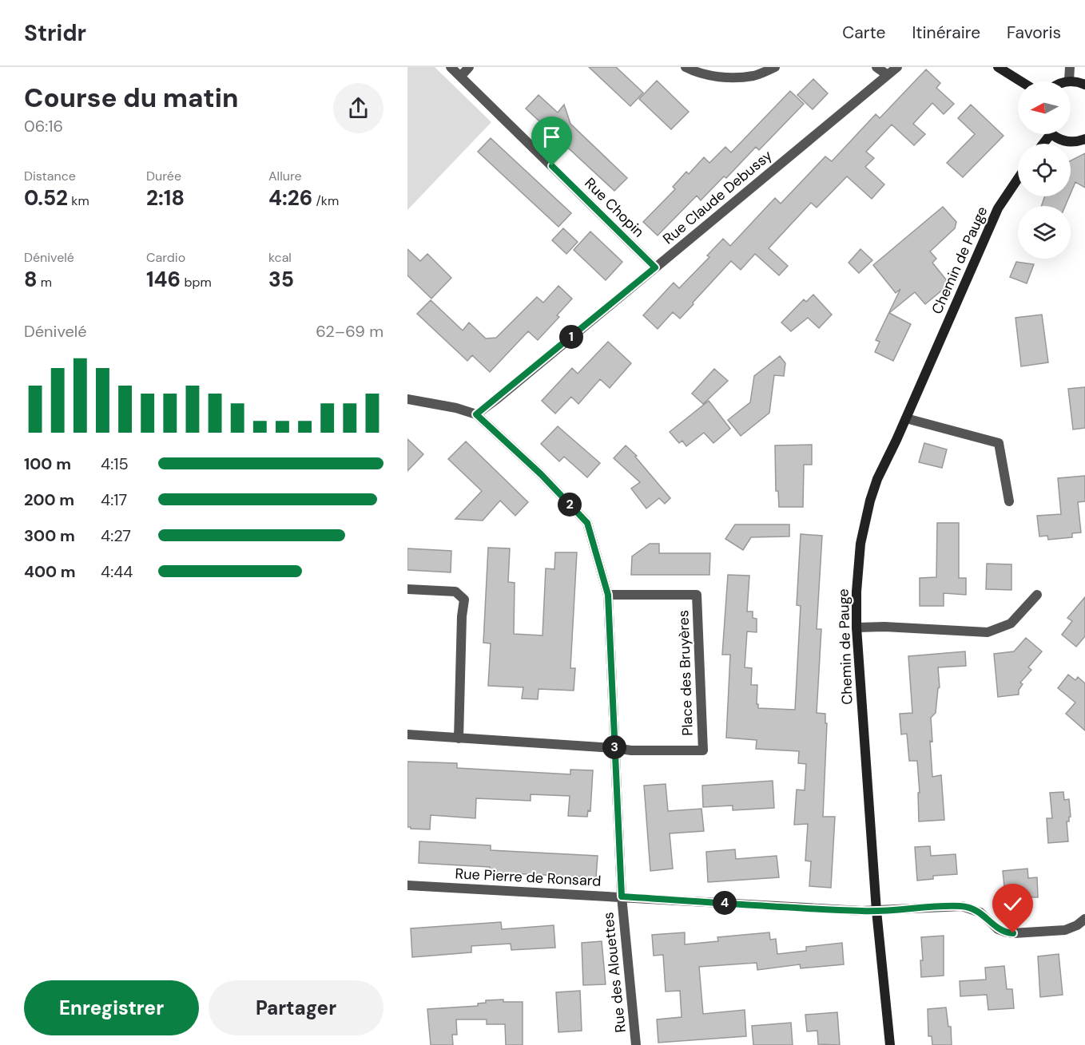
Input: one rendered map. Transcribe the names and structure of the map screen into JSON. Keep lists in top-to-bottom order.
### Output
{
  "streets": {
    "street": [
      "Rue Claude Debussy",
      "Rue Chopin",
      "Chemin de Pauge",
      "Place des Bruyères",
      "Rue Pierre de Ronsard",
      "Rue des Alouettes"
    ]
  },
  "crossings": [
    ["Rue Claude Debussy", "Rue Chopin"],
    ["Rue Claude Debussy", "Rue des Alouettes"],
    ["Chemin de Pauge", "Rue Pierre de Ronsard"],
    ["Place des Bruyères", "Rue des Alouettes"],
    ["Rue Pierre de Ronsard", "Rue des Alouettes"]
  ],
  "north": "left",
  "page": {
    "header": "Stridr",
    "nav": ["Carte", "Itinéraire", "Favoris"],
    "heading": ["Course du matin", "06:16"],
    "stats": [
      ["Distance", "0.52 km"],
      ["Durée", "2:18"],
      ["Allure", "4:26 /km"],
      ["Dénivelé", "8 m"],
      ["Cardio", "146 bpm"],
      ["kcal", "35"]
    ],
    "chart": ["Dénivelé", "62–69 m"],
    "pins": [
      "1",
      "2",
      "3",
      "4"
    ],
    "list": [
      {
        "name": "100 m",
        "note": "4:15"
      },
      {
        "name": "200 m",
        "note": "4:17"
      },
      {
        "name": "300 m",
        "note": "4:27"
      },
      {
        "name": "400 m",
        "note": "4:44"
      }
    ],
    "buttons": ["Enregistrer", "Partager"]
  }
}
